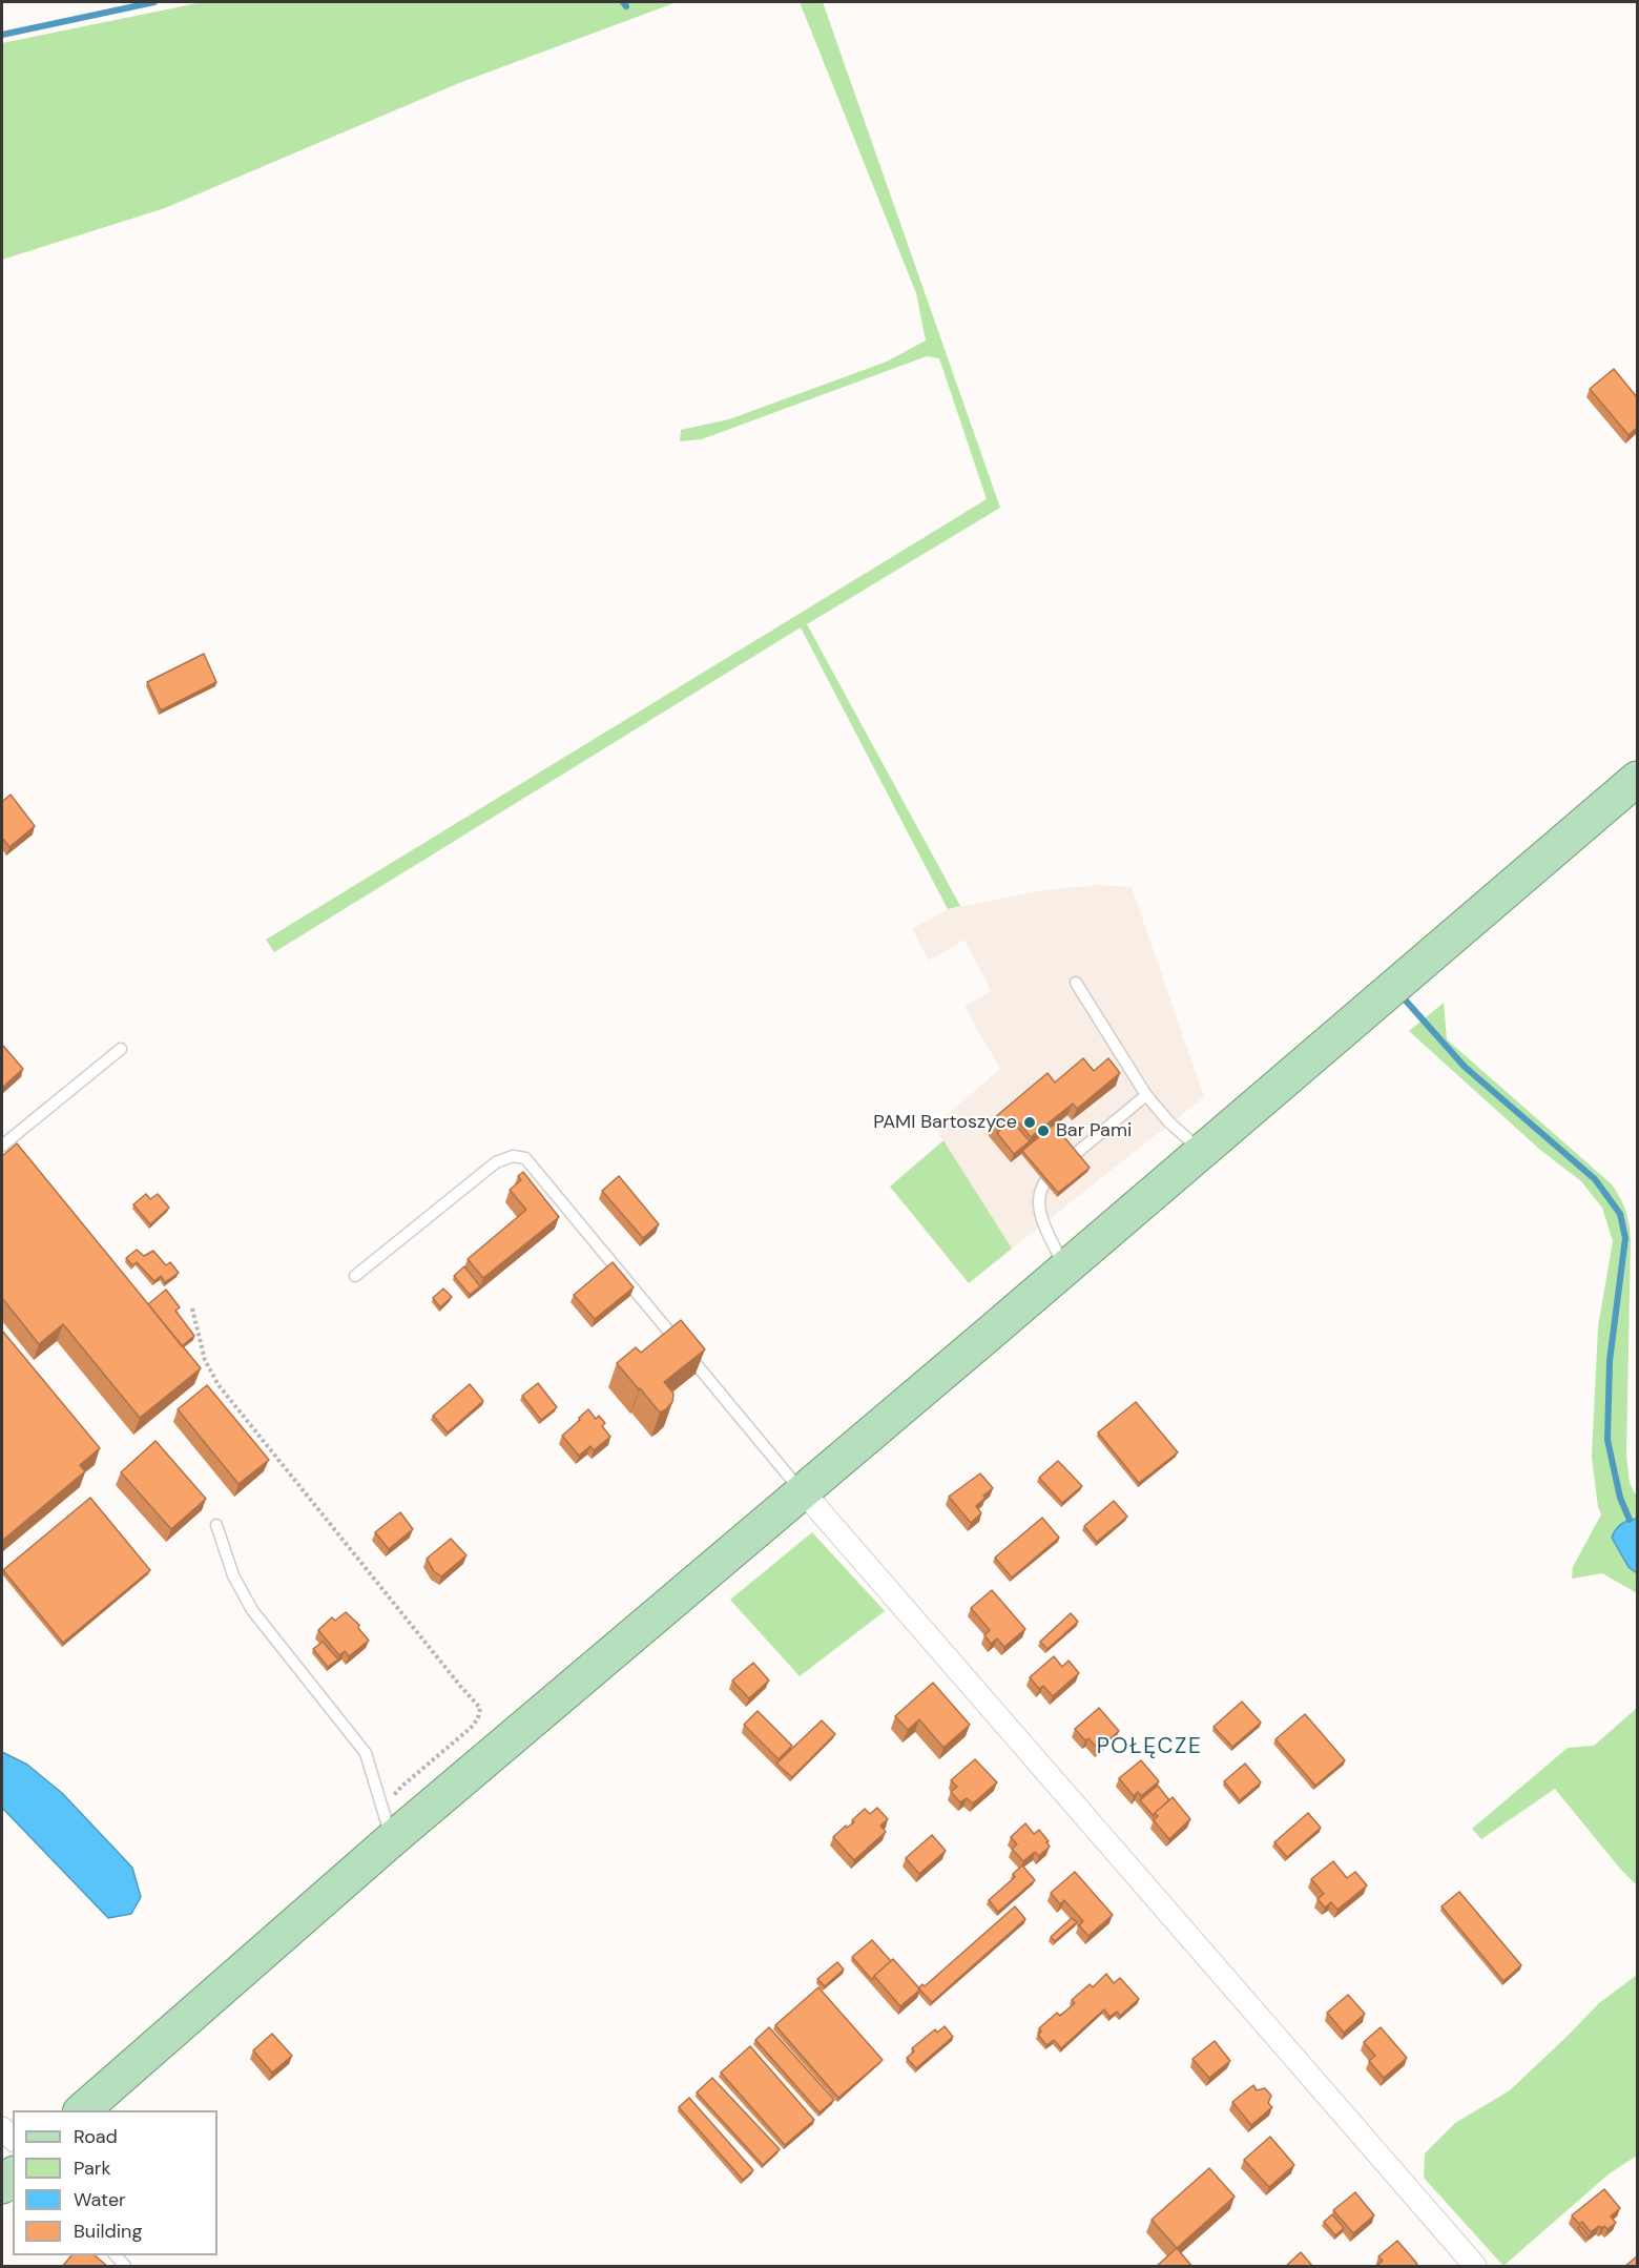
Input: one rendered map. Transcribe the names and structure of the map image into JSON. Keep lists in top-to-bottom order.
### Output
{
  "districts": ["POŁĘCZE"],
  "places": ["PAMI Bartoszyce", "Bar Pami"],
  "legend": [
    "Road",
    "Park",
    "Water",
    "Building"
  ]
}
